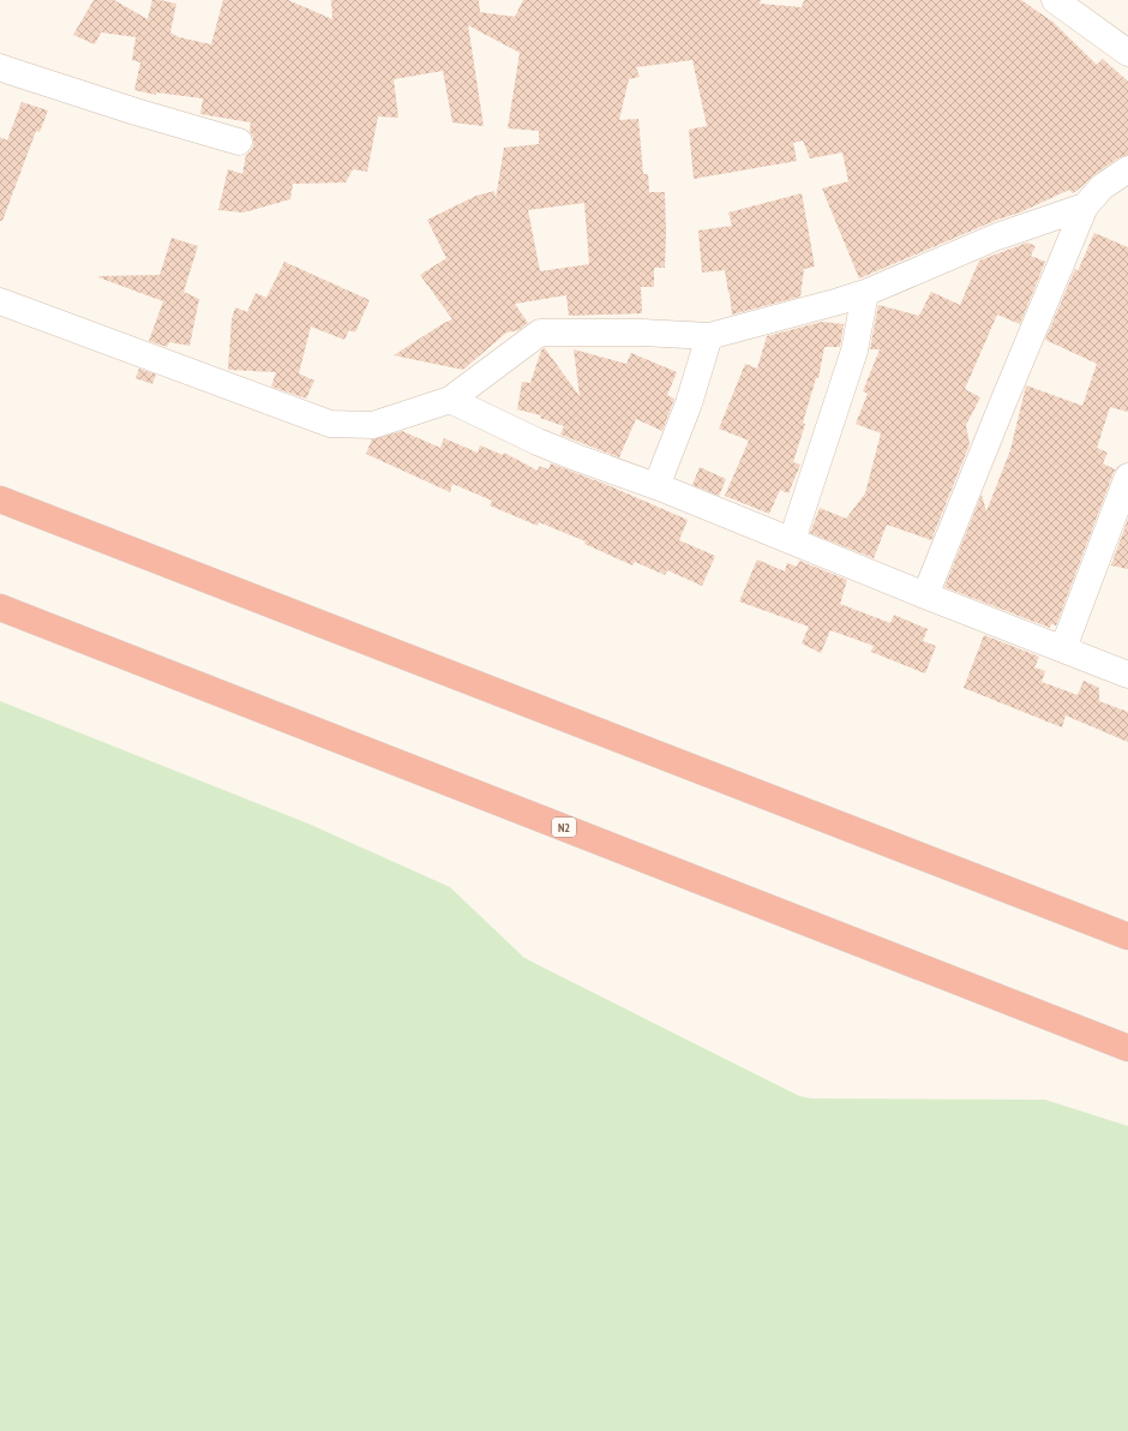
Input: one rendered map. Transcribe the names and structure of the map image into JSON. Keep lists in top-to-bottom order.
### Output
{
  "streets": {
    "highway": ["N2"]
  }
}
